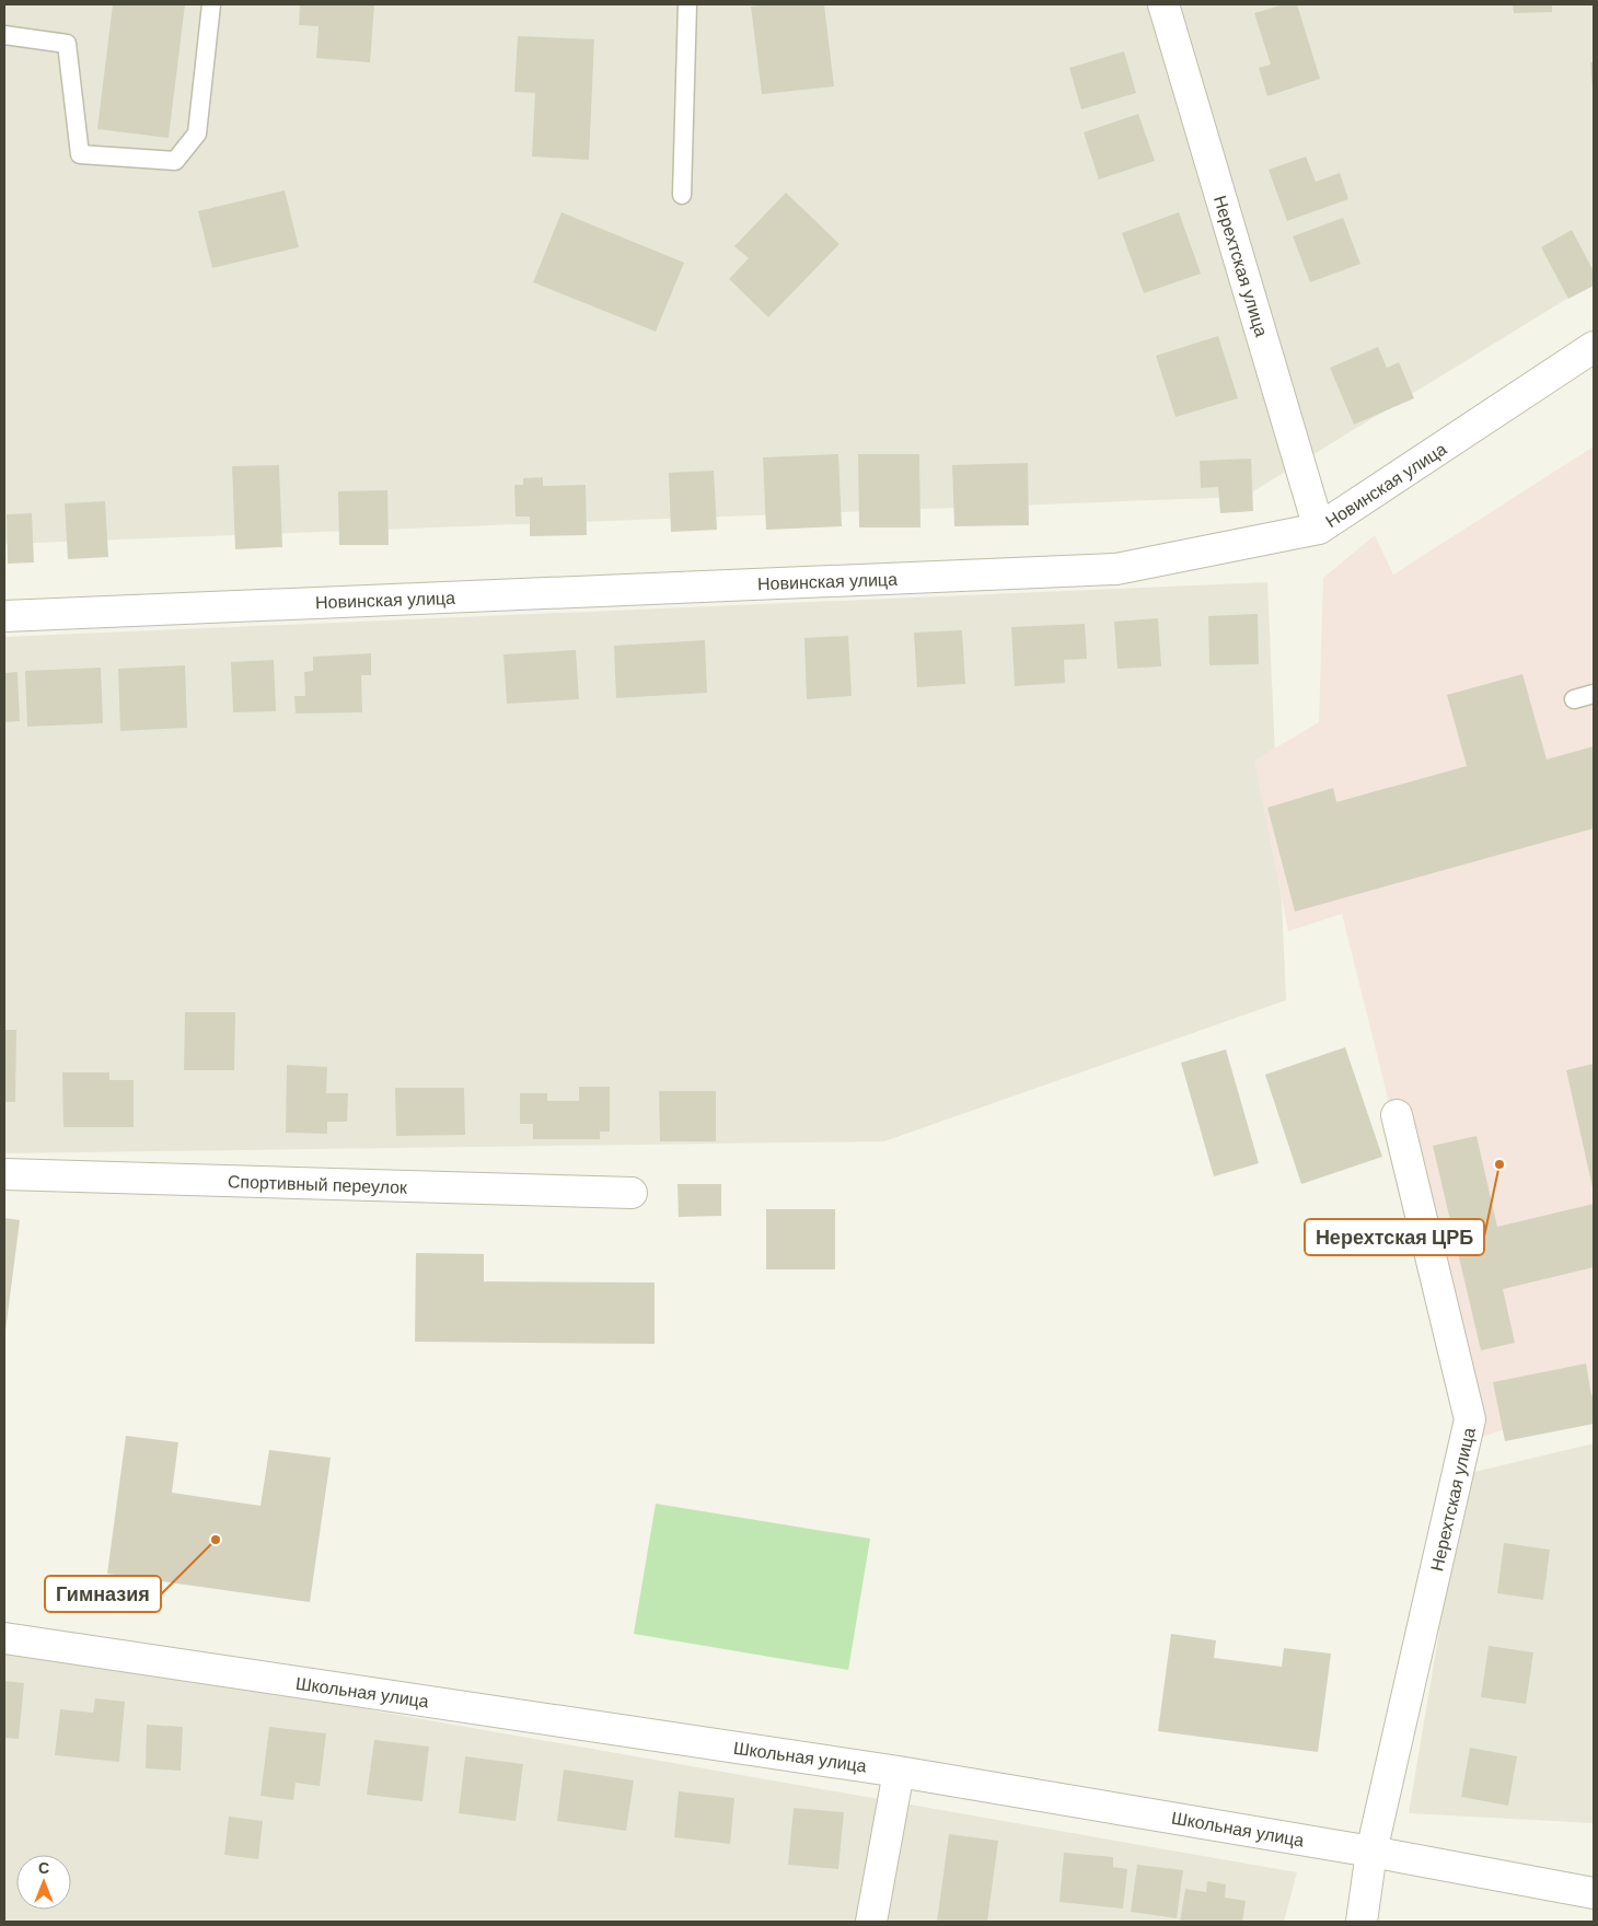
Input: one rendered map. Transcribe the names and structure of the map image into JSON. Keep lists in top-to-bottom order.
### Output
{
  "streets": {
    "street": [
      "Нерехтская улица",
      "Новинская улица",
      "Спортивный переулок",
      "Школьная улица"
    ]
  },
  "crossings": [
    ["Нерехтская улица", "Новинская улица"],
    ["Нерехтская улица", "Школьная улица"]
  ],
  "places": ["Нерехтская ЦРБ", "Гимназия"],
  "north": "top"
}
